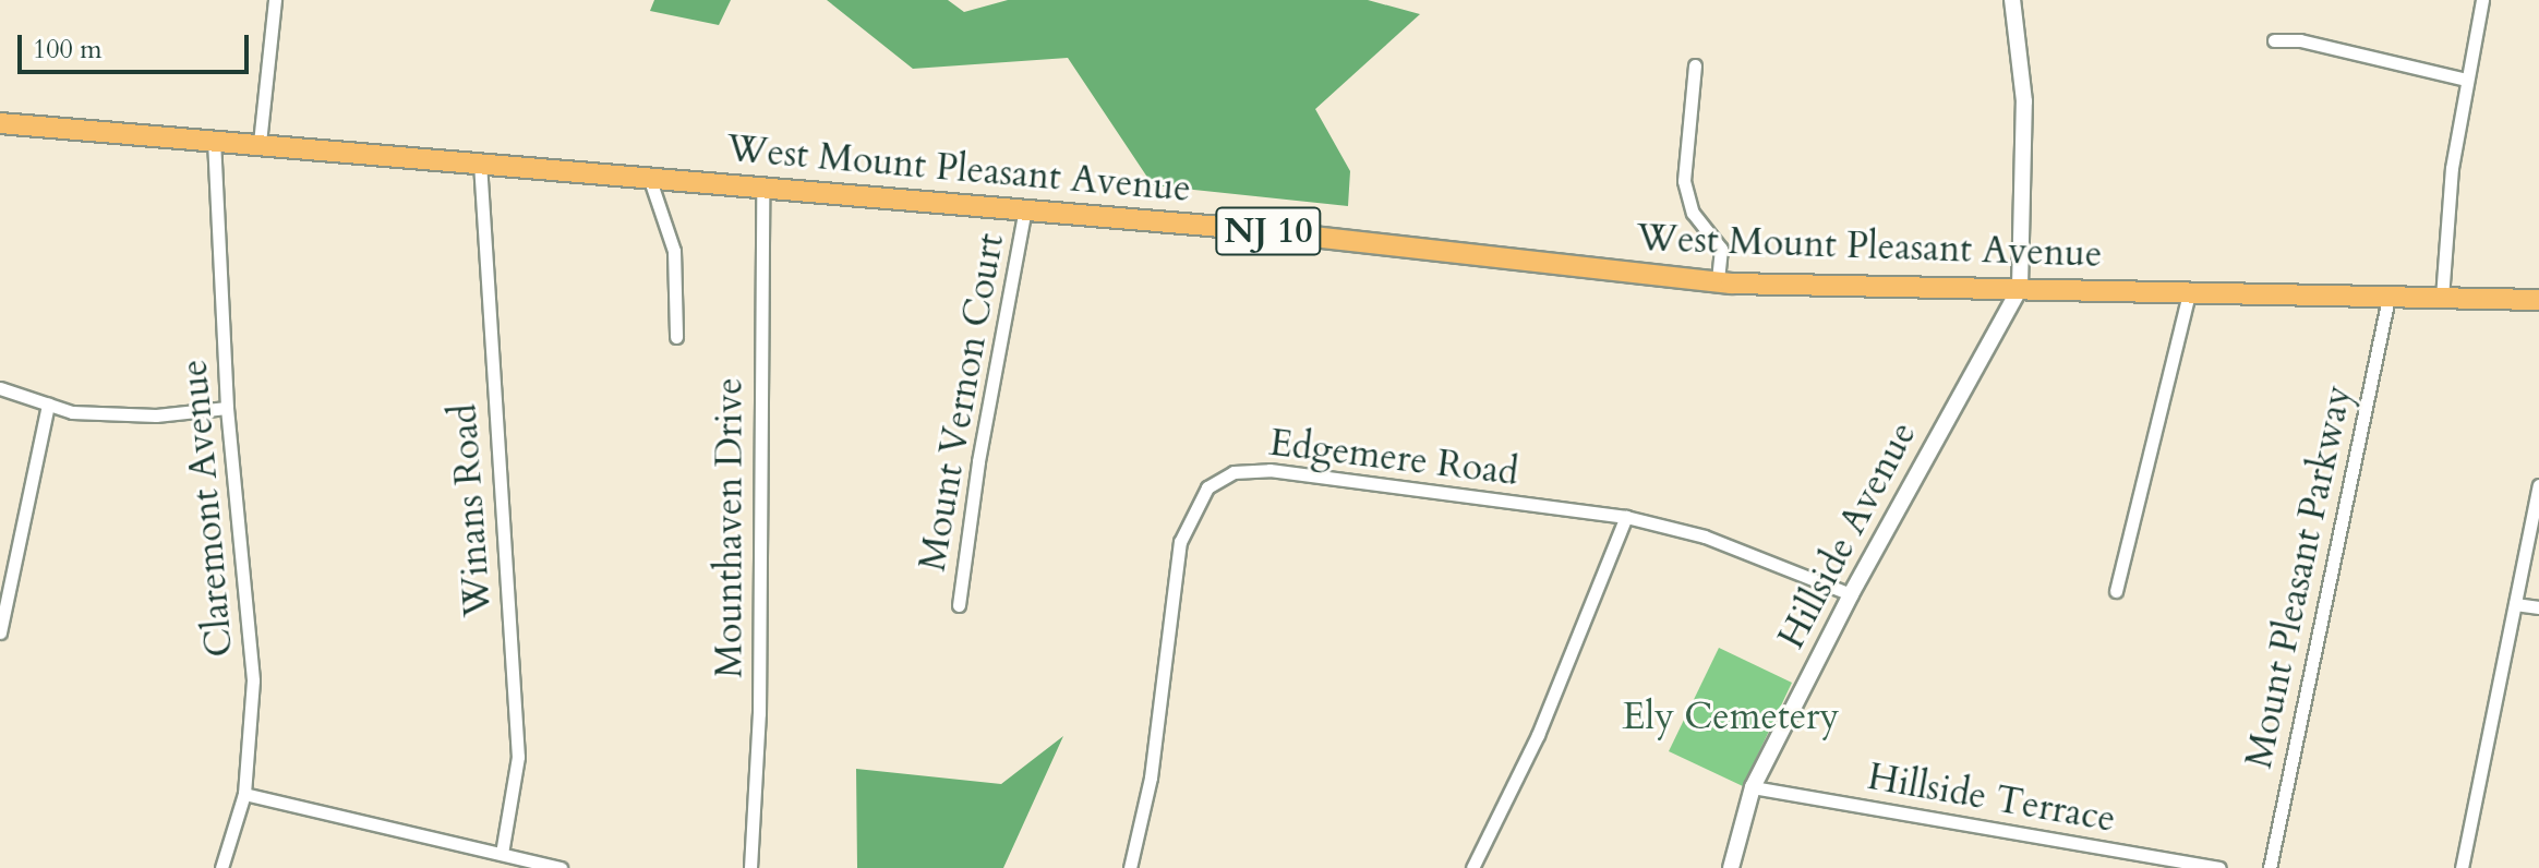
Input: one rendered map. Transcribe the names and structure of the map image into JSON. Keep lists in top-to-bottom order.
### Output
{
  "streets": {
    "main road": ["West Mount Pleasant Avenue", "NJ 10"],
    "street": [
      "Mount Vernon Court",
      "Edgemere Road",
      "Claremont Avenue",
      "Winans Road",
      "Mounthaven Drive",
      "Hillside Avenue",
      "Mount Pleasant Parkway",
      "Hillside Terrace"
    ]
  },
  "crossings": [
    ["West Mount Pleasant Avenue", "Mount Vernon Court"],
    ["West Mount Pleasant Avenue", "Claremont Avenue"],
    ["West Mount Pleasant Avenue", "Winans Road"],
    ["West Mount Pleasant Avenue", "Mounthaven Drive"],
    ["West Mount Pleasant Avenue", "Hillside Avenue"],
    ["West Mount Pleasant Avenue", "Mount Pleasant Parkway"],
    ["Edgemere Road", "Hillside Avenue"],
    ["Hillside Avenue", "Hillside Terrace"]
  ],
  "parks": ["Ely Cemetery"],
  "scale_bar": "100 m"
}
